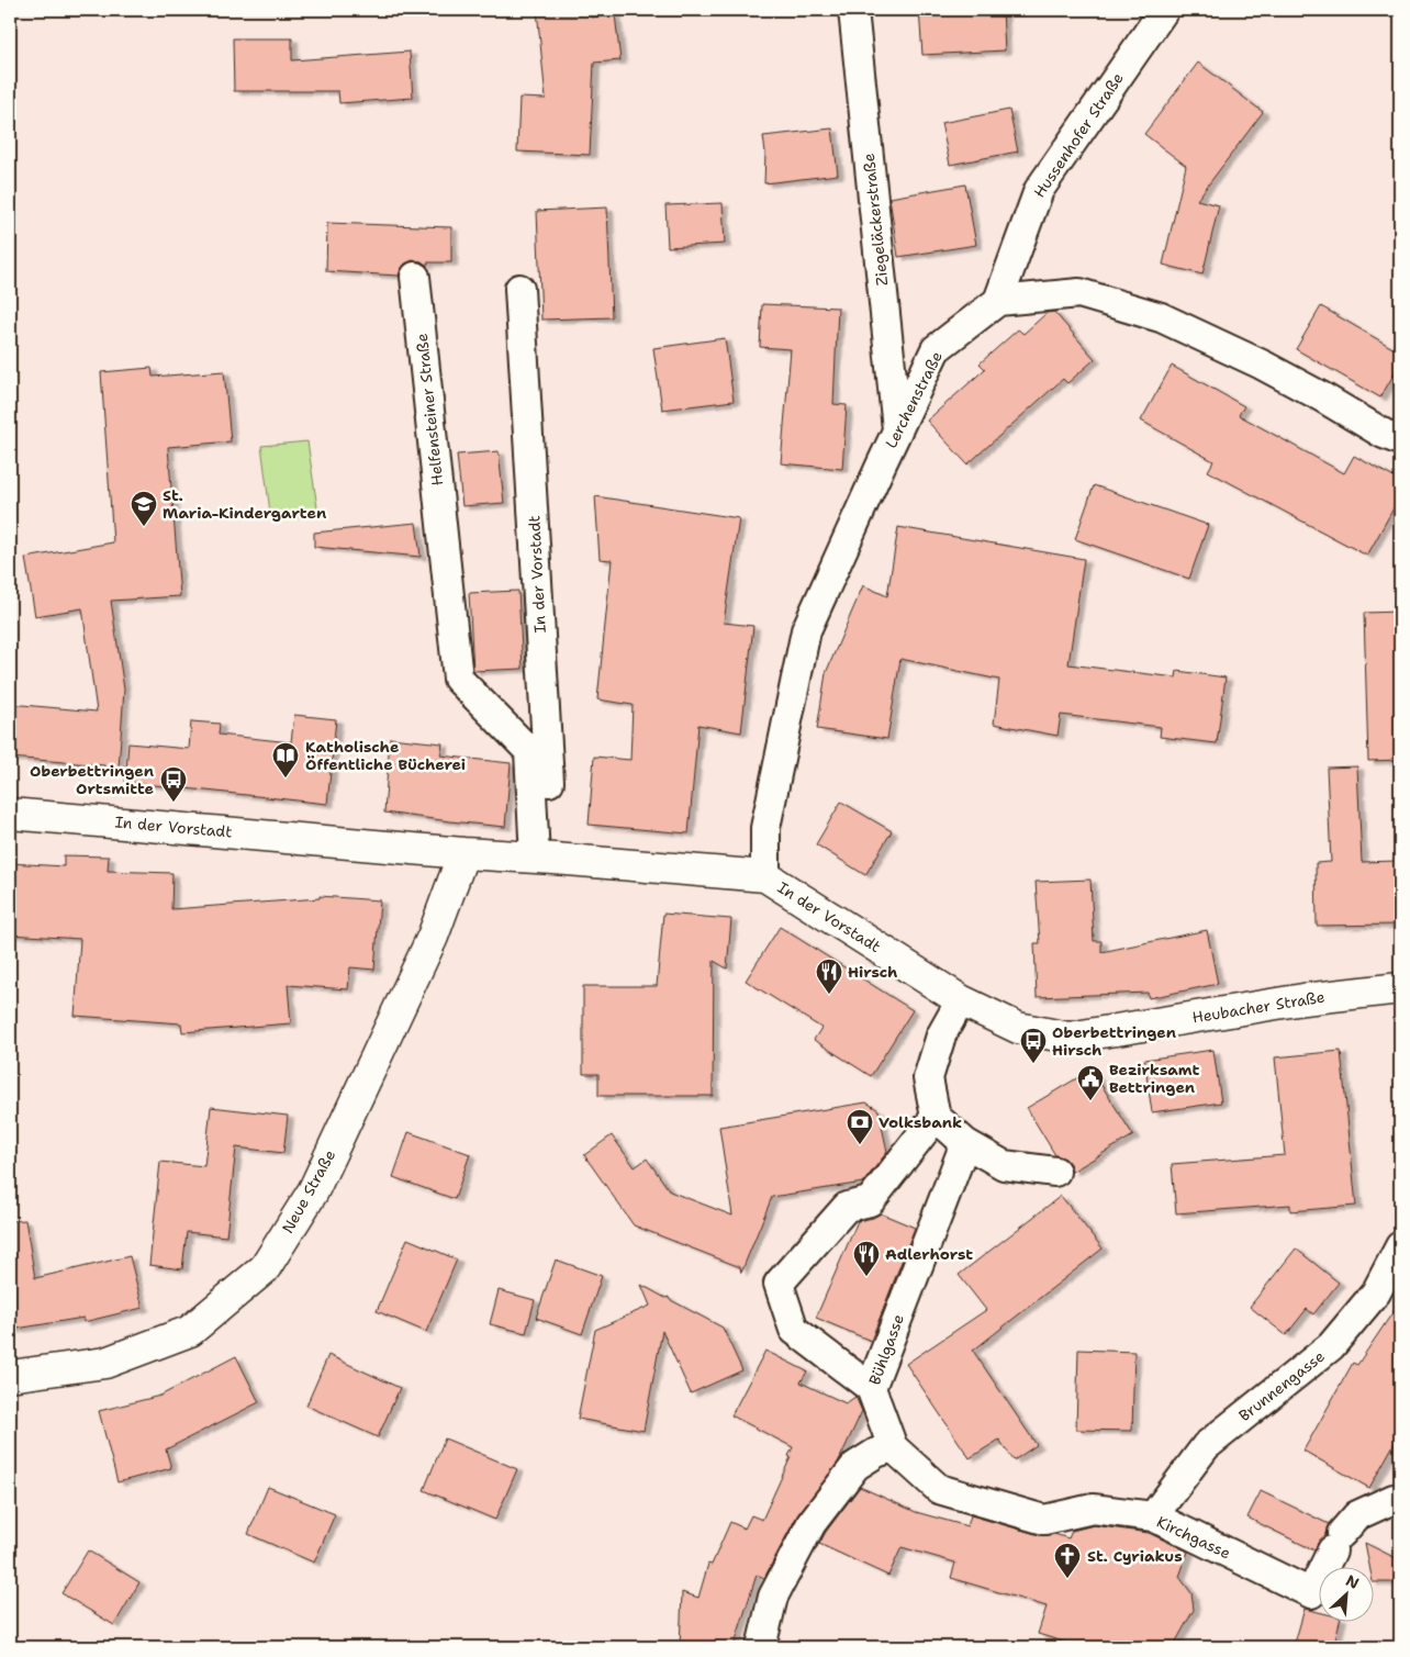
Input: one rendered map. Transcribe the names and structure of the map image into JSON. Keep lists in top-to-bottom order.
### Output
{
  "streets": {
    "street": [
      "Hussenhofer Straße",
      "Ziegeläckerstraße",
      "Lerchenstraße",
      "Helfensteiner Straße",
      "In der Vorstadt",
      "Heubacher Straße",
      "Neue Straße",
      "Bühlgasse",
      "Brunnengasse",
      "Kirchgasse"
    ]
  },
  "crossings": [
    ["Hussenhofer Straße", "Lerchenstraße"],
    ["Ziegeläckerstraße", "Lerchenstraße"],
    ["Lerchenstraße", "In der Vorstadt"],
    ["Helfensteiner Straße", "In der Vorstadt"],
    ["In der Vorstadt", "Heubacher Straße"],
    ["In der Vorstadt", "Neue Straße"],
    ["Bühlgasse", "Kirchgasse"],
    ["Brunnengasse", "Kirchgasse"]
  ],
  "places": {
    "school or university": ["St. Maria-Kindergarten"],
    "library": ["Katholische Öffentliche Bücherei"],
    "bus stop": ["Oberbettringen Ortsmitte", "Oberbettringen Hirsch"],
    "restaurant": ["Hirsch", "Adlerhorst"],
    "public building": ["Bezirksamt Bettringen"],
    "bank": ["Volksbank"],
    "church": ["St. Cyriakus"]
  },
  "north": "top right"
}
